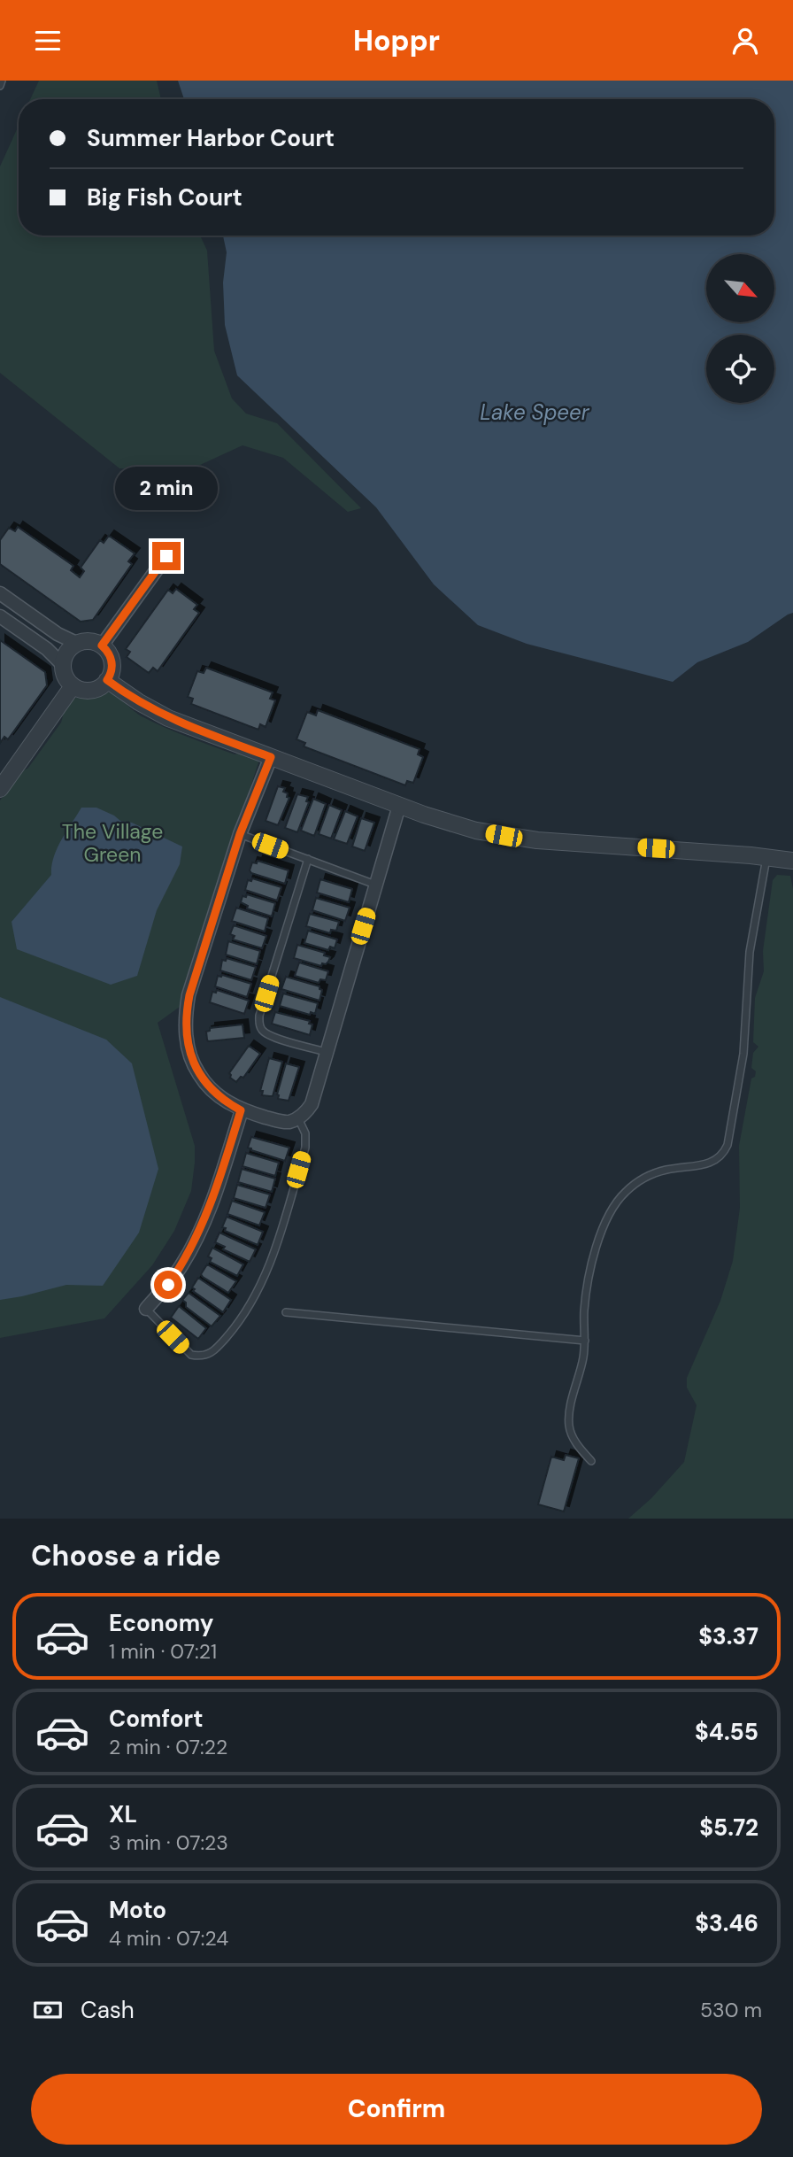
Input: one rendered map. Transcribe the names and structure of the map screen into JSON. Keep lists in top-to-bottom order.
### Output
{
  "water": ["Lake Speer"],
  "parks": ["The Village Green"],
  "north": "bottom right",
  "page": {
    "header": "Hoppr",
    "banner": ["Summer Harbor Court", "Big Fish Court"],
    "bubble": "2 min",
    "heading": "Choose a ride",
    "list": [
      {
        "name": "Economy",
        "note": "1 min · 07:21",
        "value": "$3.37"
      },
      {
        "name": "Comfort",
        "note": "2 min · 07:22",
        "value": "$4.55"
      },
      {
        "name": "XL",
        "note": "3 min · 07:23",
        "value": "$5.72"
      },
      {
        "name": "Moto",
        "note": "4 min · 07:24",
        "value": "$3.46"
      }
    ],
    "pay": ["Cash", "530 m"],
    "buttons": "Confirm"
  }
}
